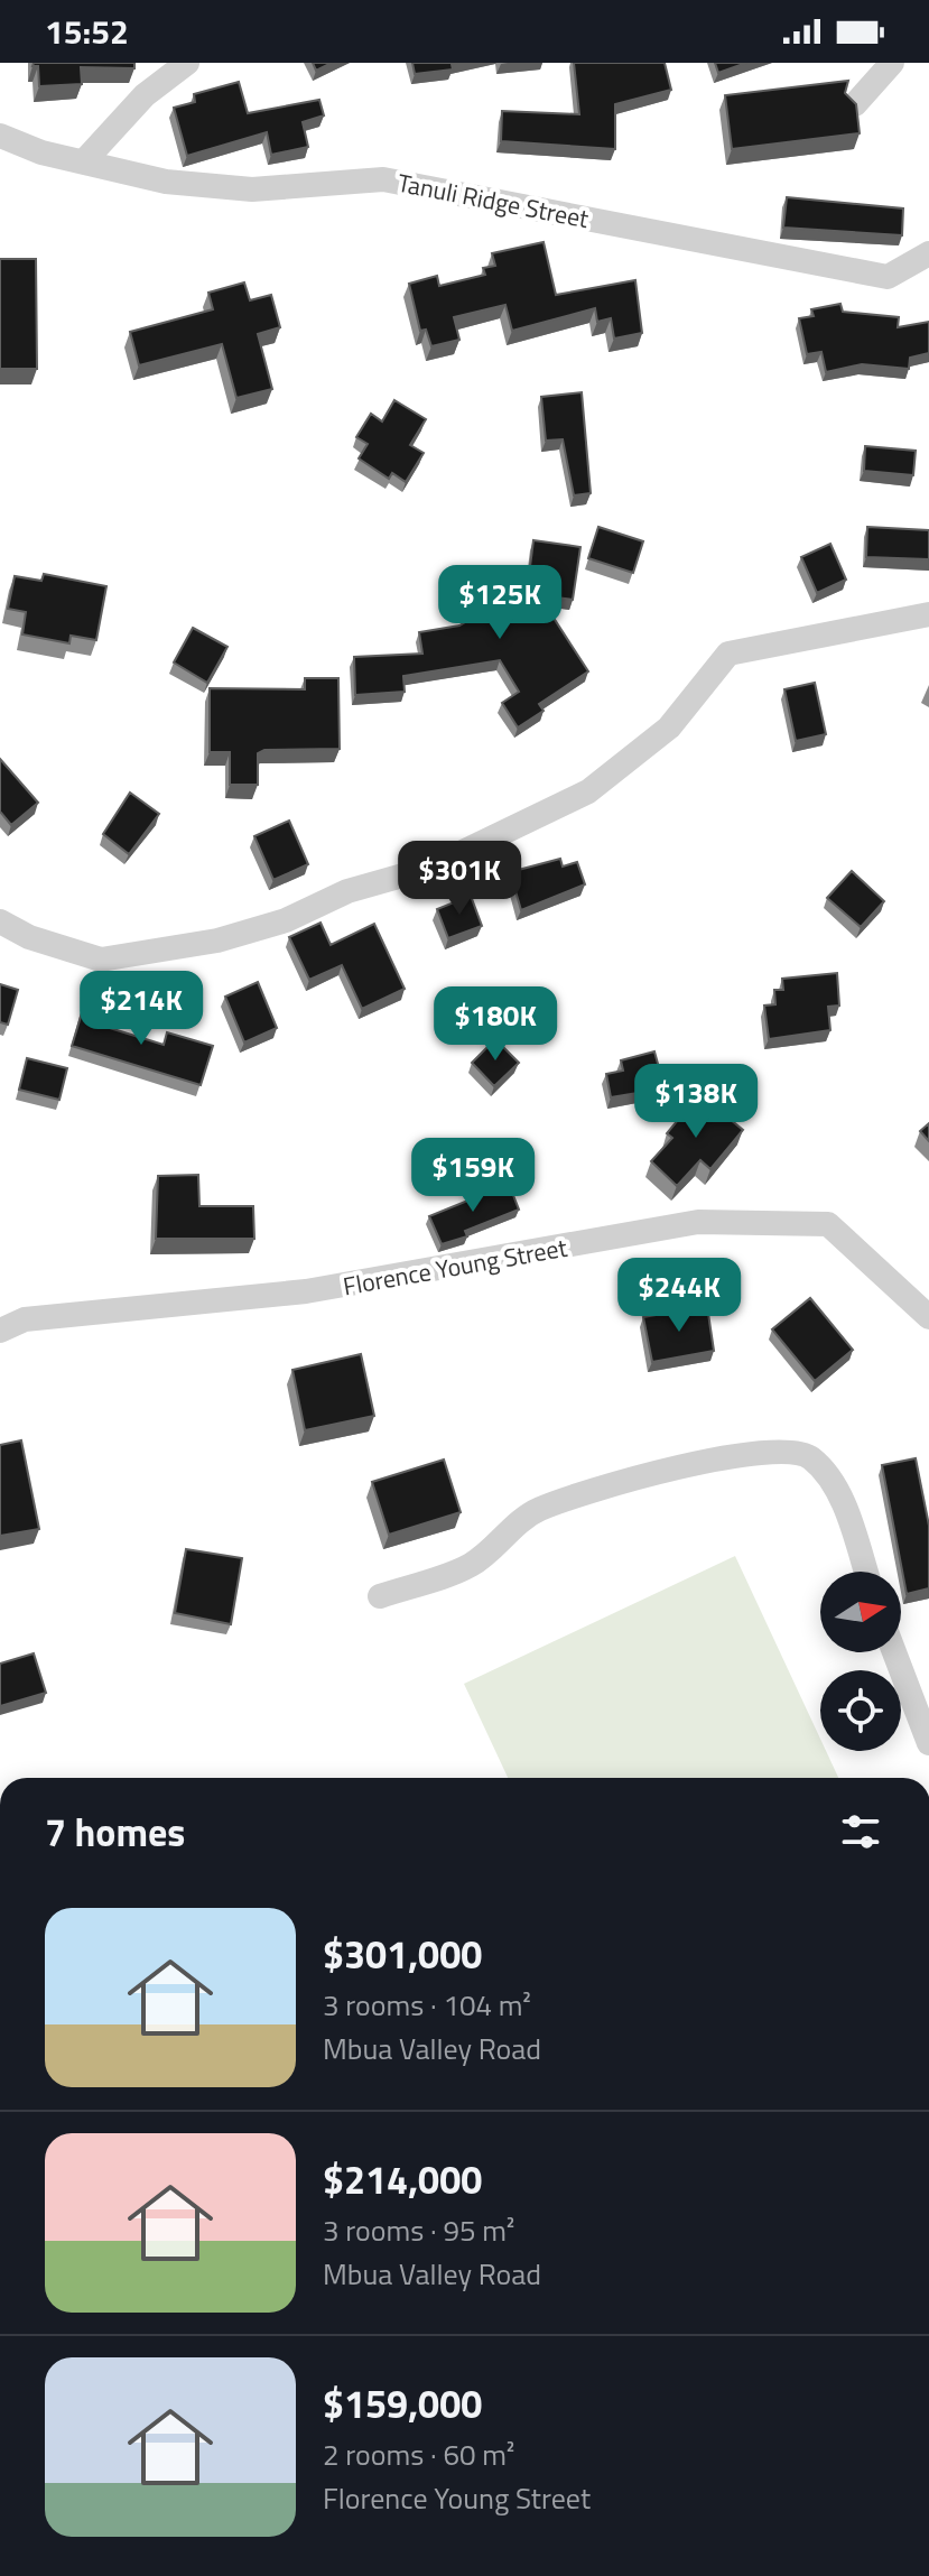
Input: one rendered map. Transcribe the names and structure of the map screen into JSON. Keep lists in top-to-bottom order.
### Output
{
  "streets": {
    "street": ["Tanuli Ridge Street", "Florence Young Street"]
  },
  "north": "right",
  "page": {
    "status": "15:52",
    "price": [
      "$125K",
      "$301K",
      "$214K",
      "$180K",
      "$138K",
      "$159K",
      "$244K"
    ],
    "heading": "7 homes",
    "list": [
      {
        "name": "$301,000",
        "note": "3 rooms · 104 m² · Mbua Valley Road"
      },
      {
        "name": "$214,000",
        "note": "3 rooms · 95 m² · Mbua Valley Road"
      },
      {
        "name": "$159,000",
        "note": "2 rooms · 60 m² · Florence Young Street"
      }
    ]
  }
}
